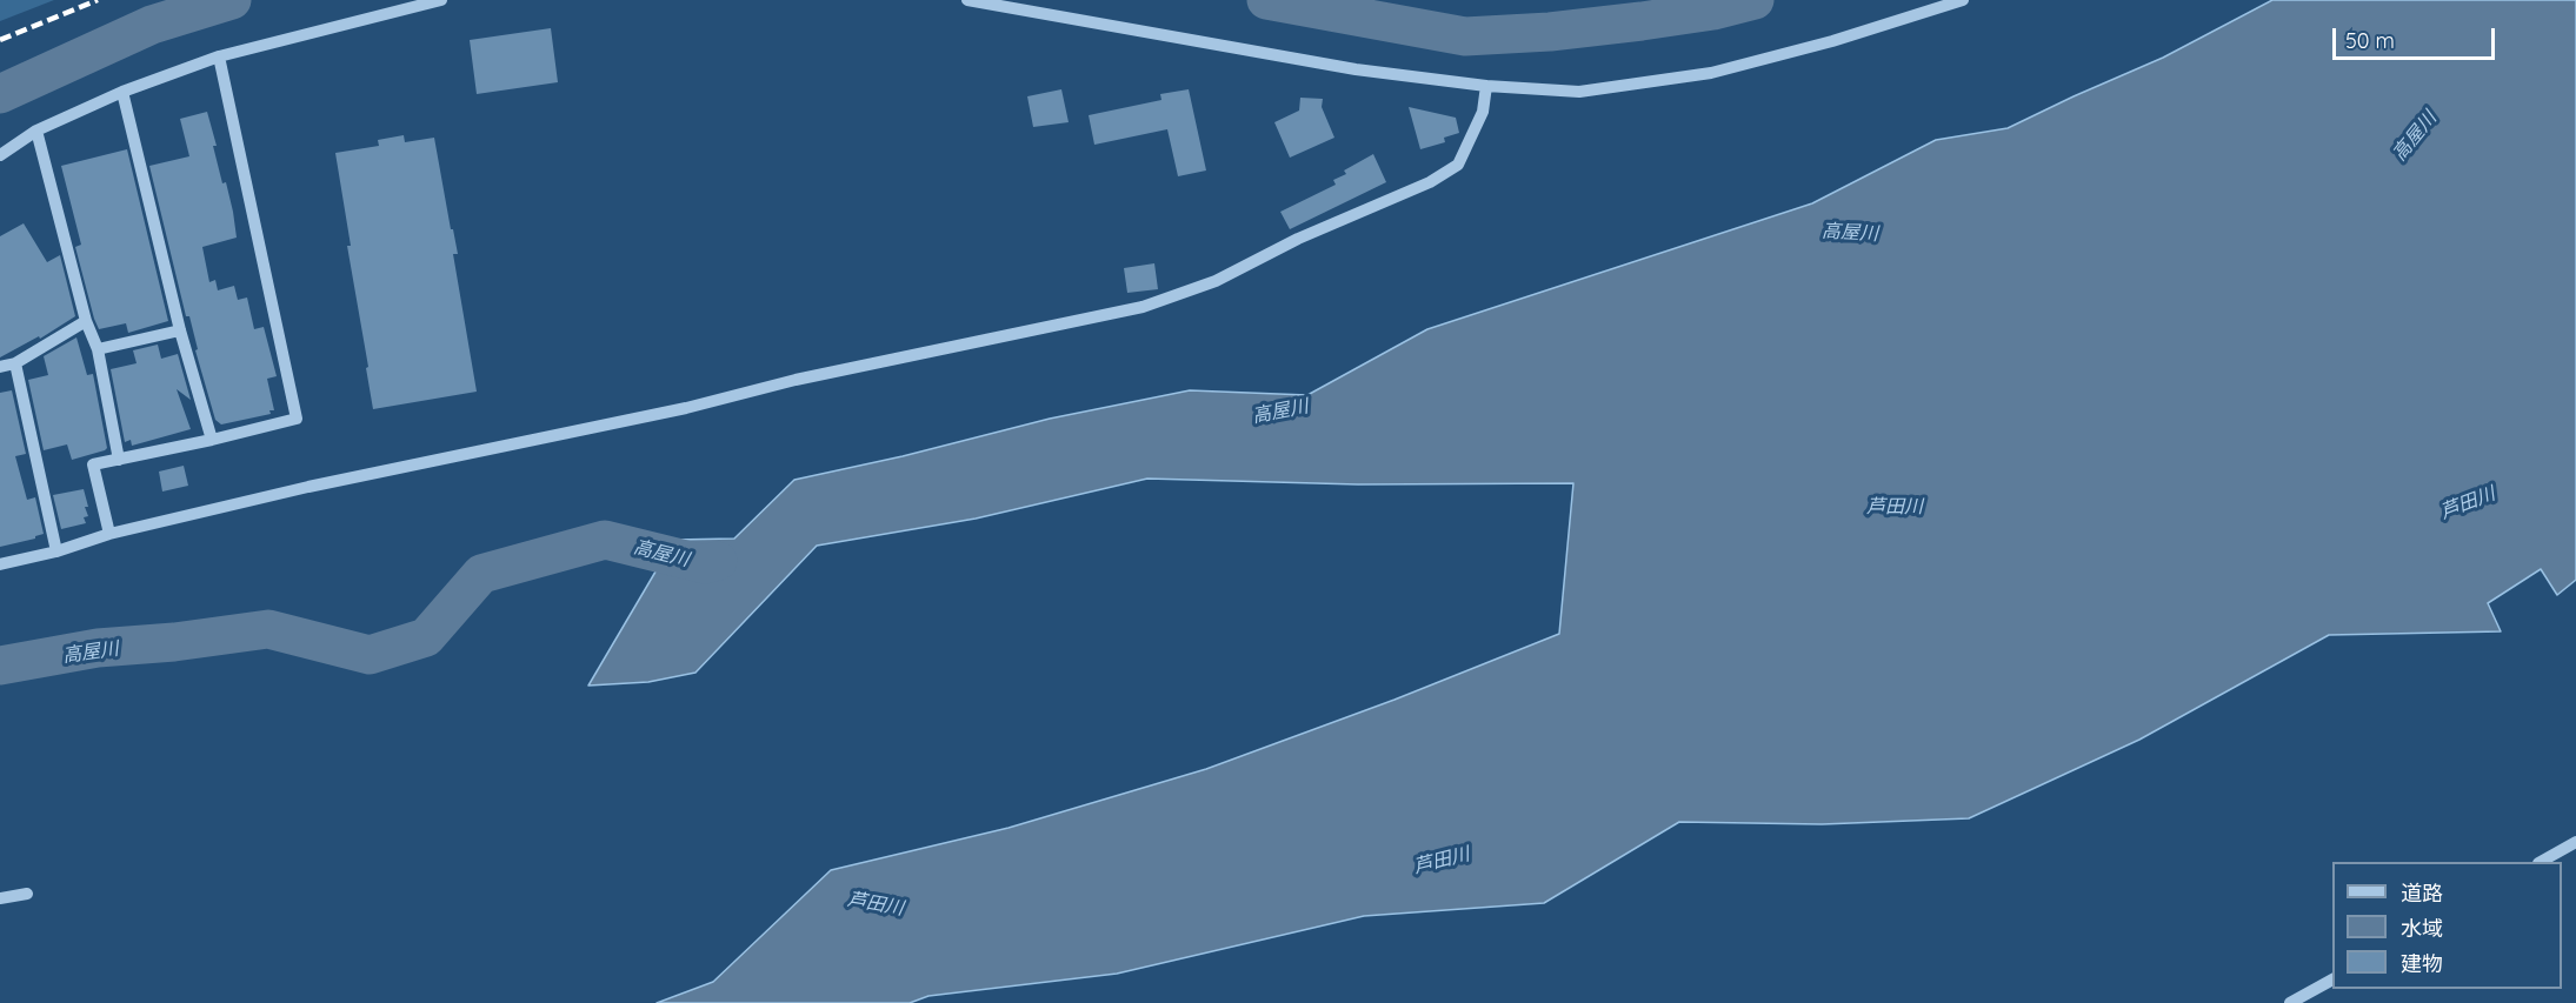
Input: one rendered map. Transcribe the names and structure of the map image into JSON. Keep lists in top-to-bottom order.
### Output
{
  "water": ["高屋川", "芦田川"],
  "legend": ["道路", "水域", "建物"],
  "scale_bar": "50 m"
}
